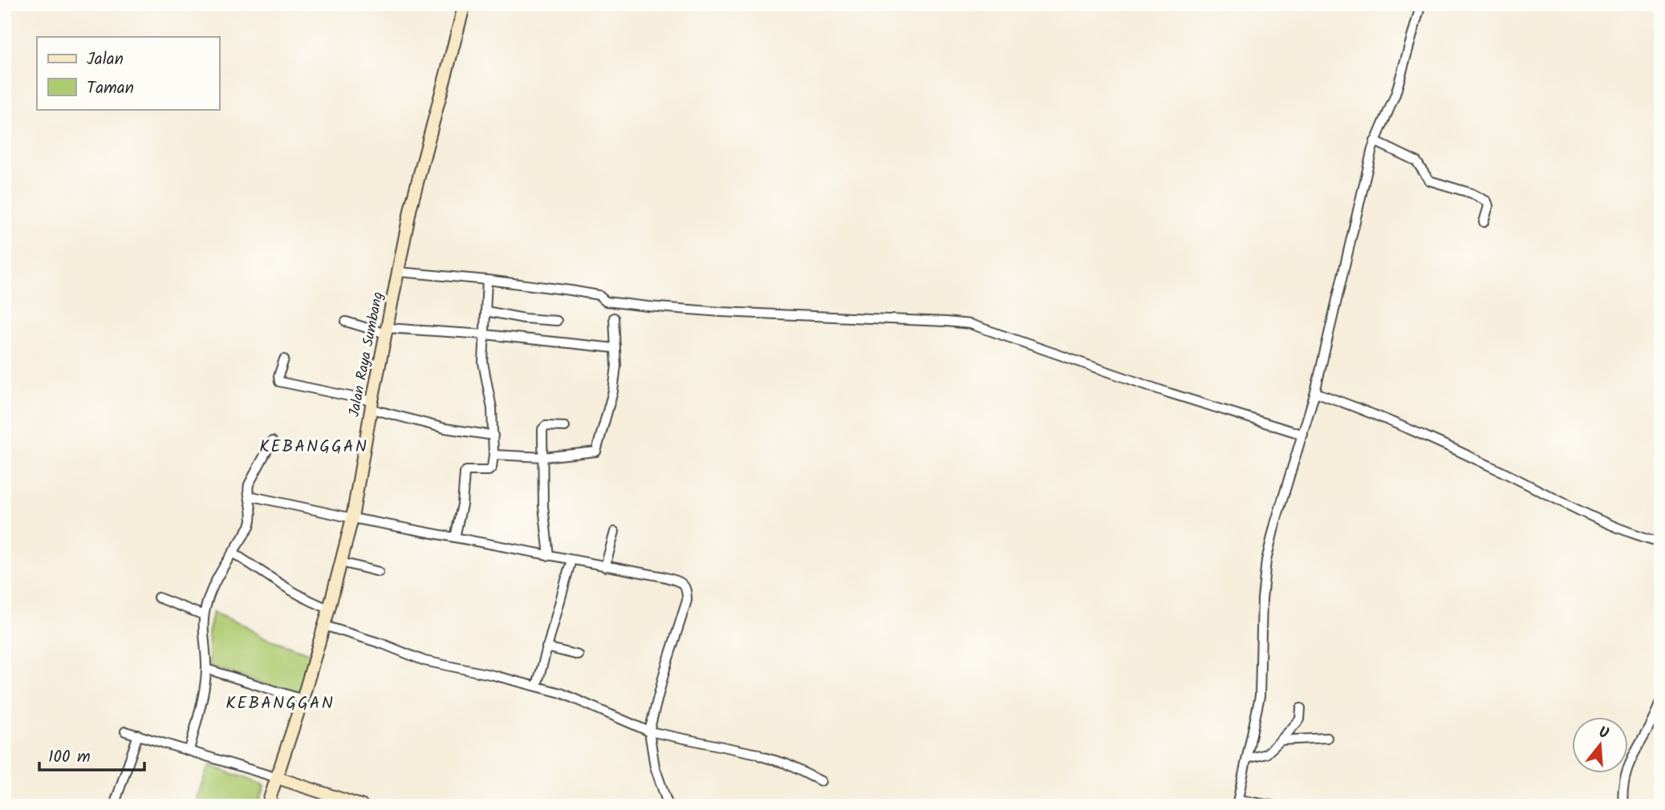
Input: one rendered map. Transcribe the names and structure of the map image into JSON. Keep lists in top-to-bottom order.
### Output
{
  "streets": {
    "street": ["Jalan Raya Sumbang"]
  },
  "districts": ["KEBANGGAN", "KEBANGGAN"],
  "legend": ["Jalan", "Taman"],
  "scale_bar": "100 m",
  "north": "top"
}
